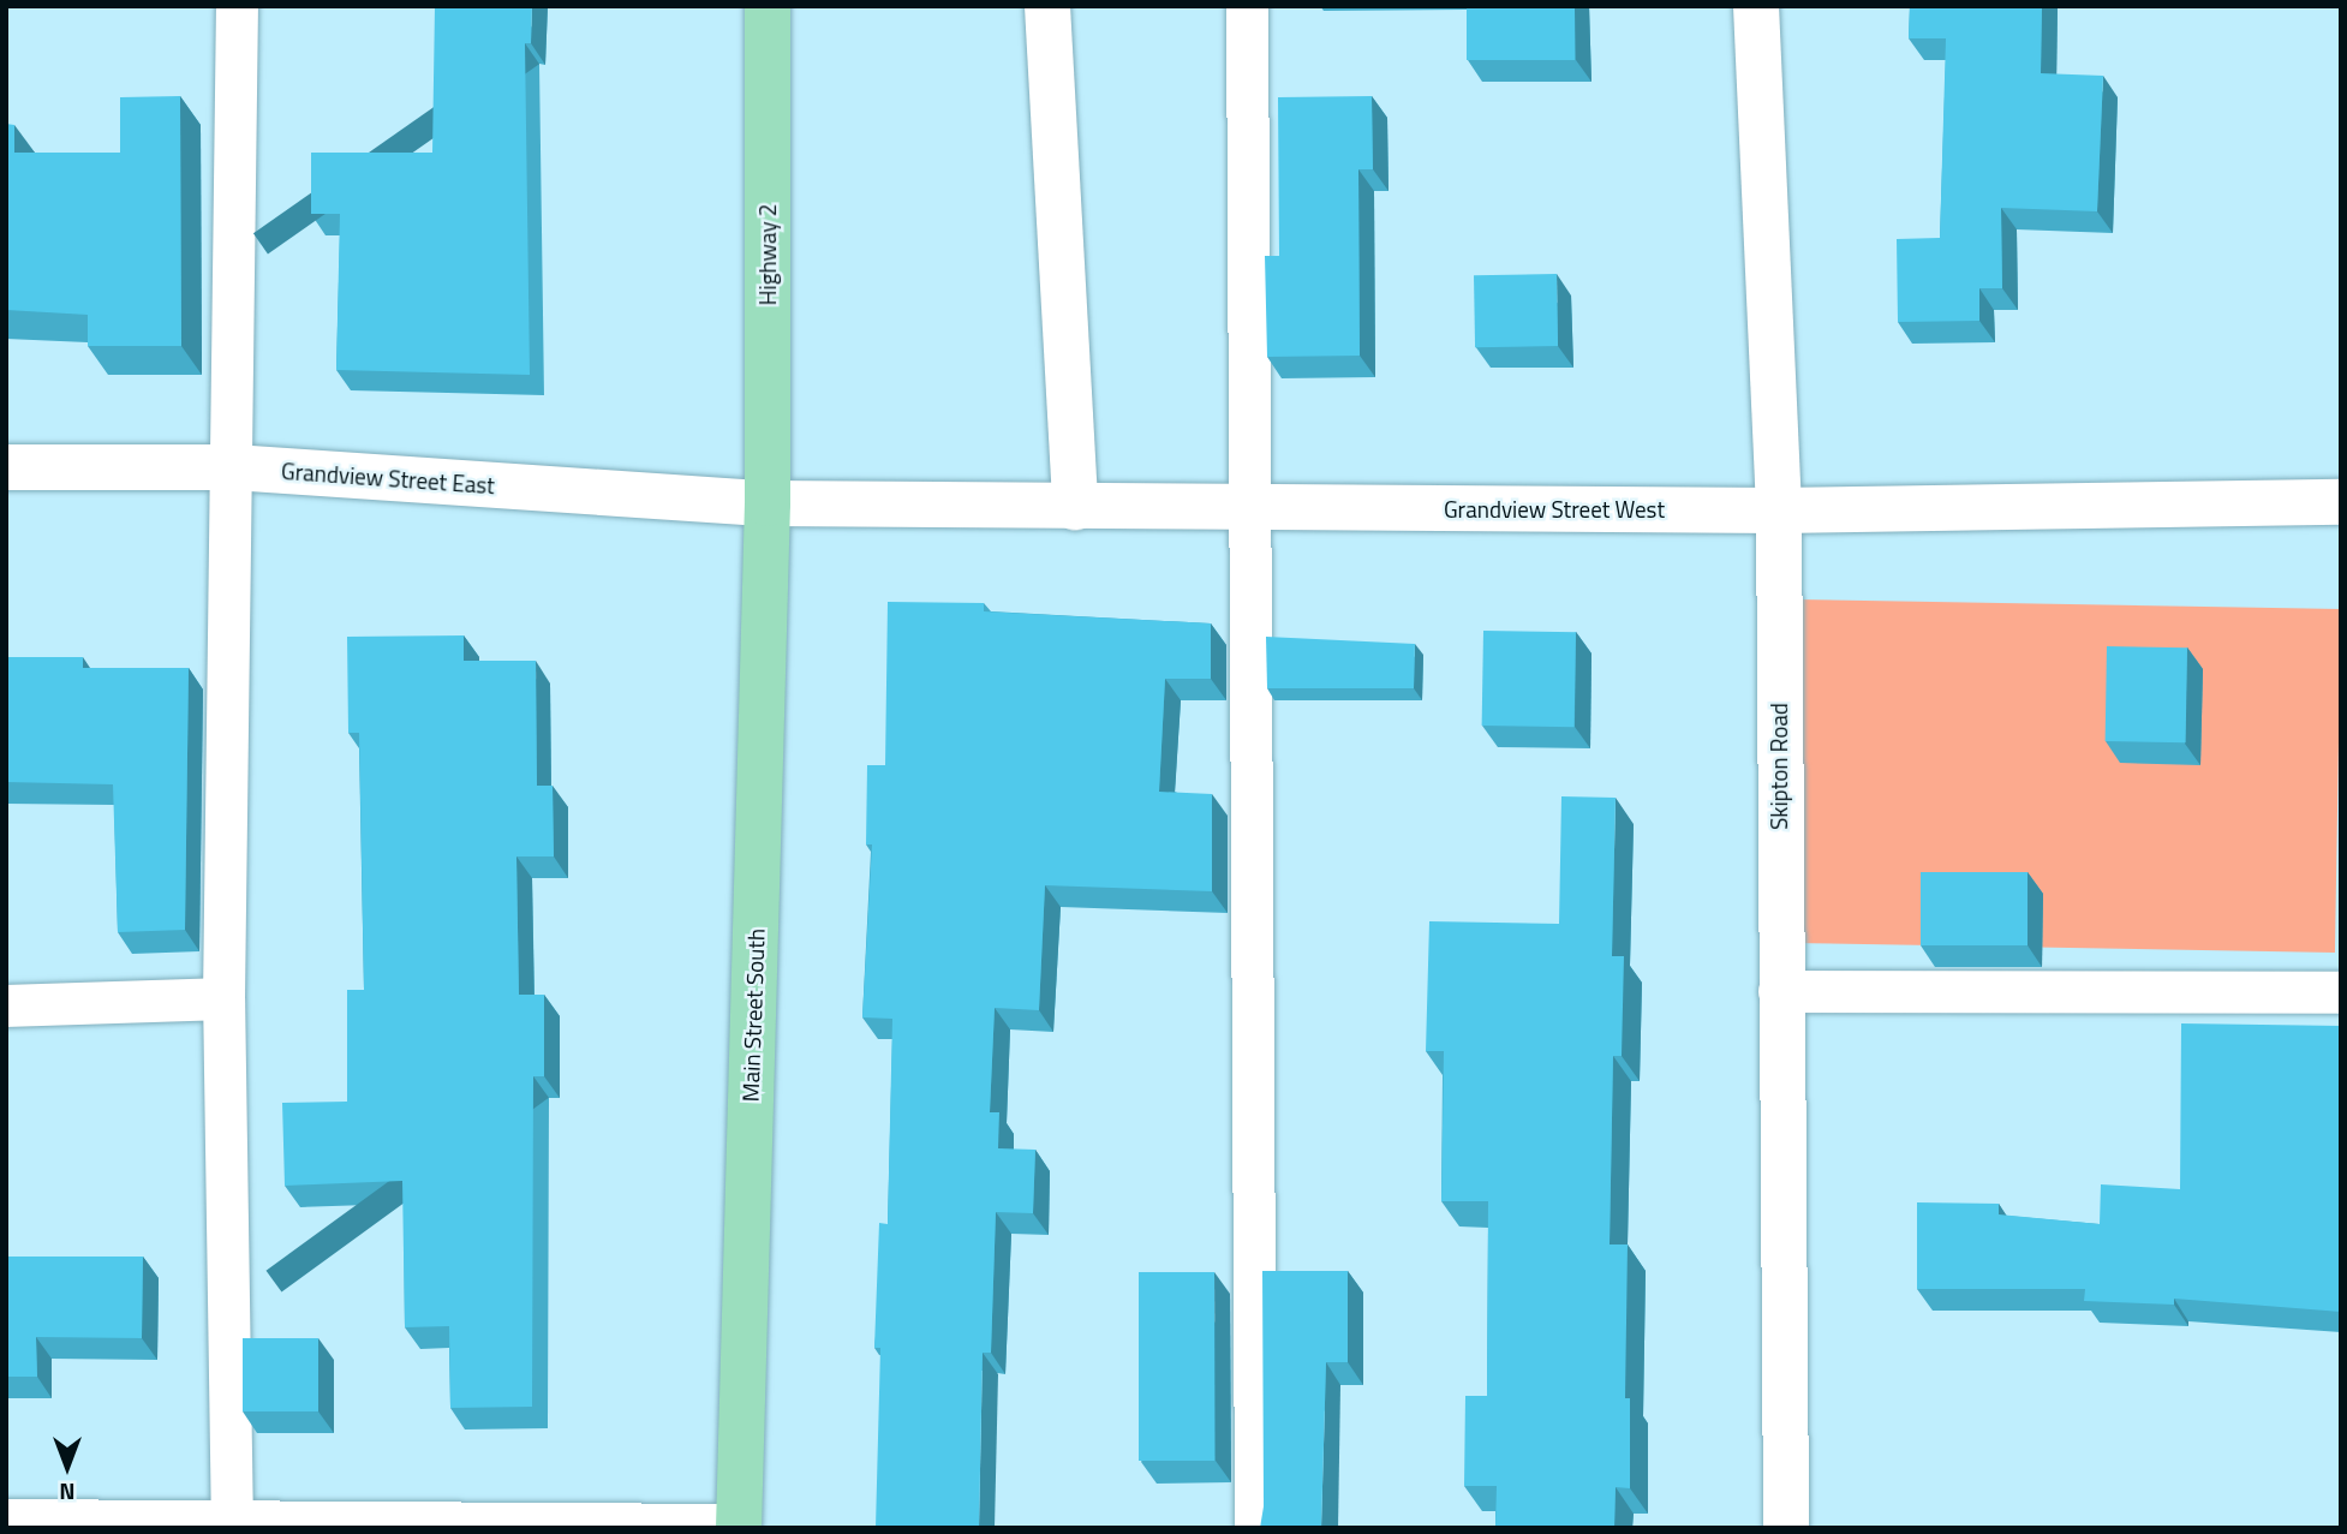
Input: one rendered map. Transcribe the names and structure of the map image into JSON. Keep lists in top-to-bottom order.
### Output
{
  "streets": {
    "main road": ["Highway 2", "Main Street South"],
    "street": ["Grandview Street East", "Grandview Street West", "Skipton Road"]
  },
  "crossings": [
    ["Highway 2", "Grandview Street East"],
    ["Highway 2", "Grandview Street West"],
    ["Highway 2", "Main Street South"],
    ["Grandview Street East", "Grandview Street West"],
    ["Grandview Street East", "Main Street South"],
    ["Grandview Street West", "Skipton Road"],
    ["Grandview Street West", "Main Street South"]
  ],
  "north": "bottom"
}
